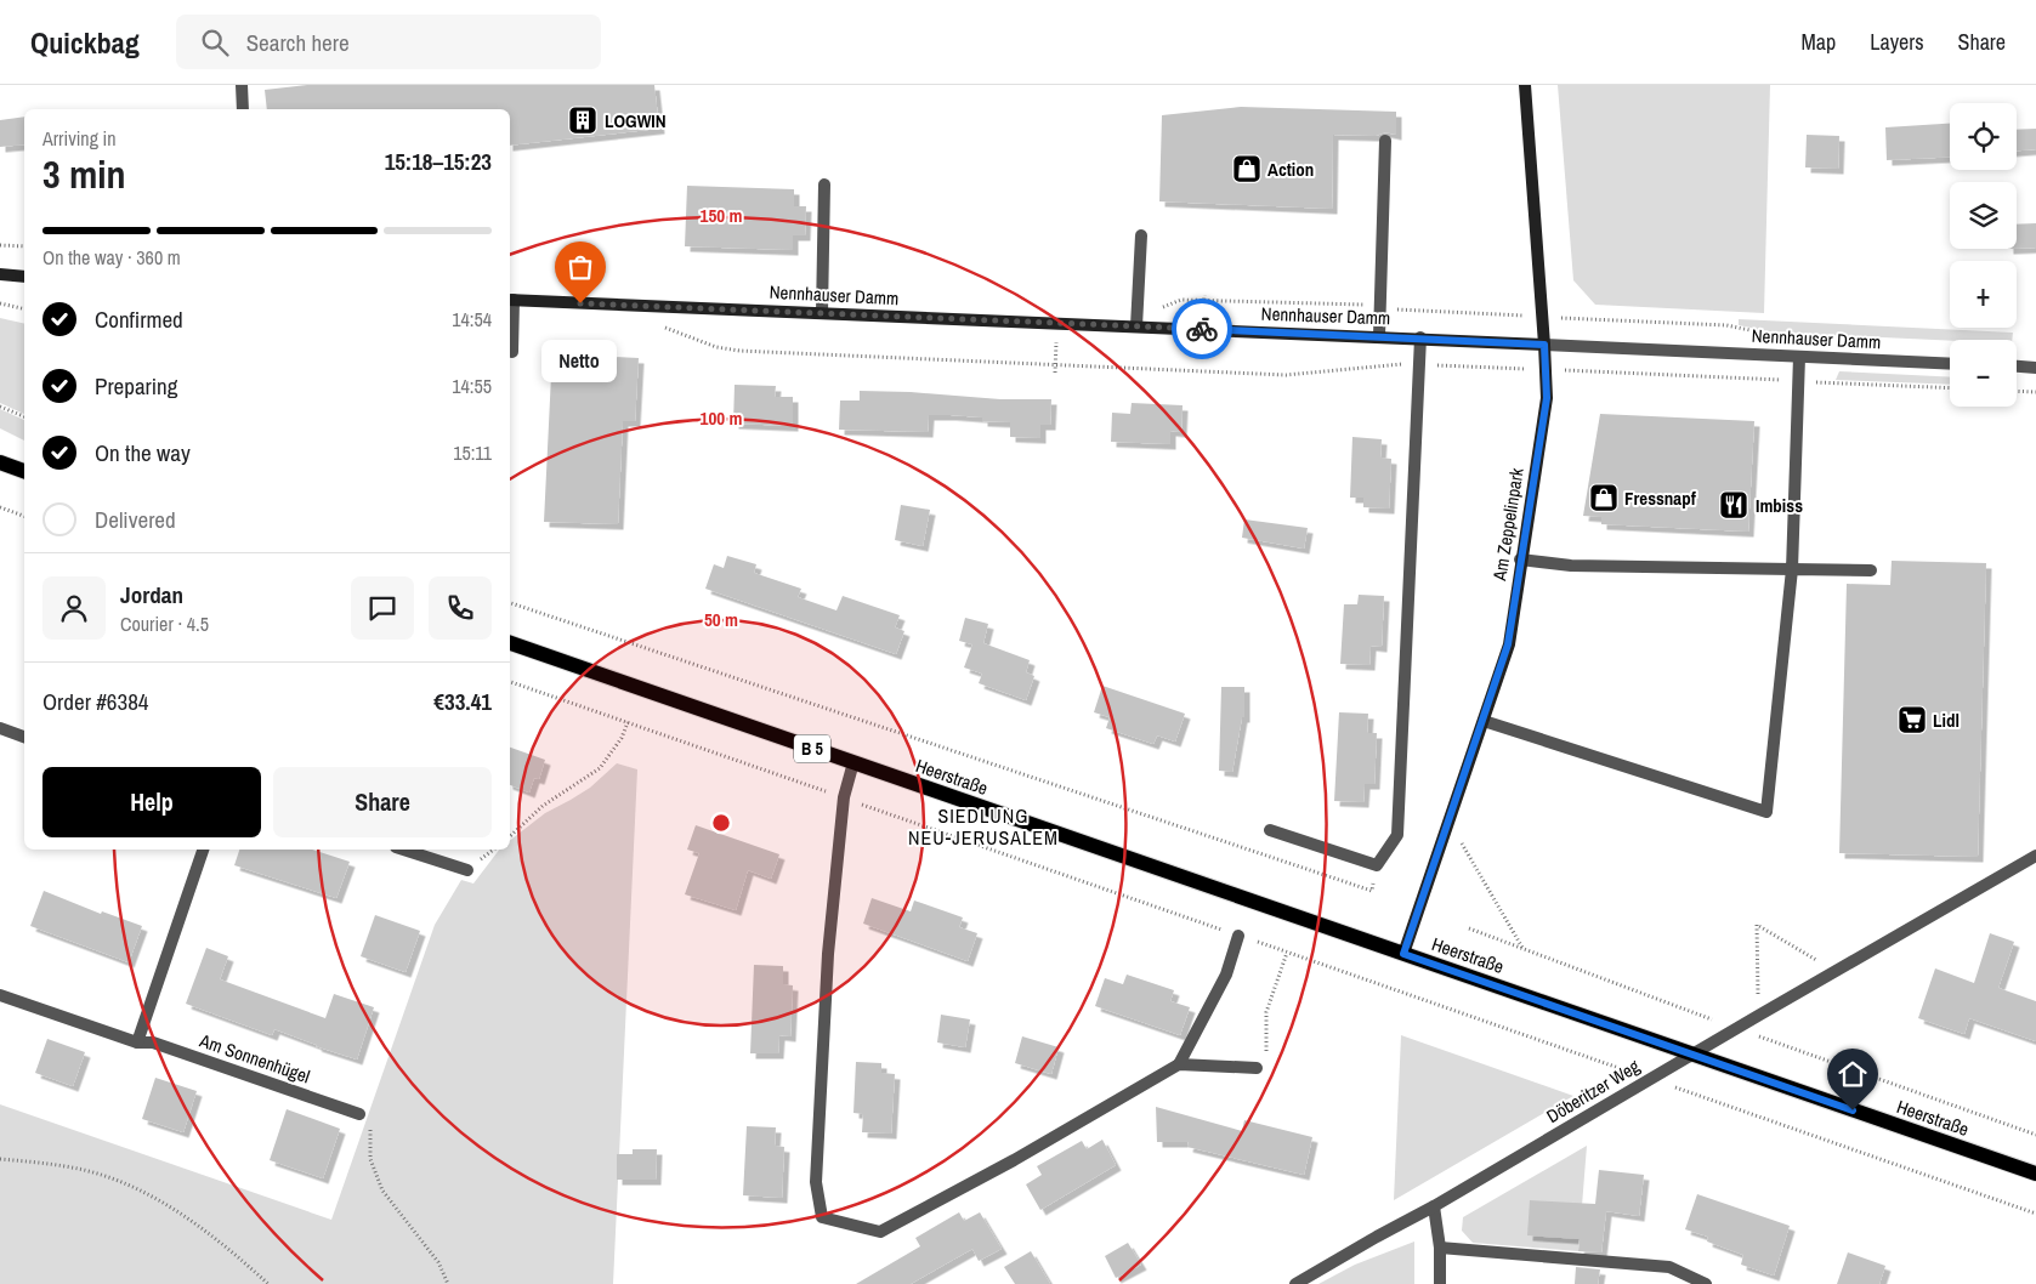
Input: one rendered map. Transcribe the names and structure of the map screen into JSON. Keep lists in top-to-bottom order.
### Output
{
  "streets": {
    "main road": [
      "Nennhauser Damm",
      "Am Zeppelinpark",
      "B 5",
      "Heerstraße"
    ],
    "street": ["Am Sonnenhügel", "Döberitzer Weg"]
  },
  "crossings": [
    ["Nennhauser Damm", "Am Zeppelinpark"],
    ["Am Zeppelinpark", "Heerstraße"],
    ["Heerstraße", "Döberitzer Weg"]
  ],
  "districts": ["SIEDLUNG NEU-JERUSALEM"],
  "places": {
    "building": ["LOGWIN"],
    "shop": ["Action", "Fressnapf"],
    "other": ["Netto"],
    "restaurant": ["Imbiss"],
    "supermarket": ["Lidl"]
  },
  "page": {
    "header": "Quickbag",
    "search": "Search here",
    "nav": ["Map", "Layers", "Share"],
    "map_buttons": ["+", "−"],
    "heading": ["3 min", "Arriving in", "15:18–15:23"],
    "panel": [
      "Jordan",
      "Courier · 4.5",
      "Order #6384",
      "€33.41"
    ],
    "bar": "On the way · 360 m",
    "list": [
      ["Confirmed", "14:54"],
      ["Preparing", "14:55"],
      ["On the way", "15:11"],
      "Delivered"
    ],
    "bubble": "Netto",
    "buttons": ["Help", "Share"]
  },
  "rings": ["150 m", "100 m", "50 m"]
}
